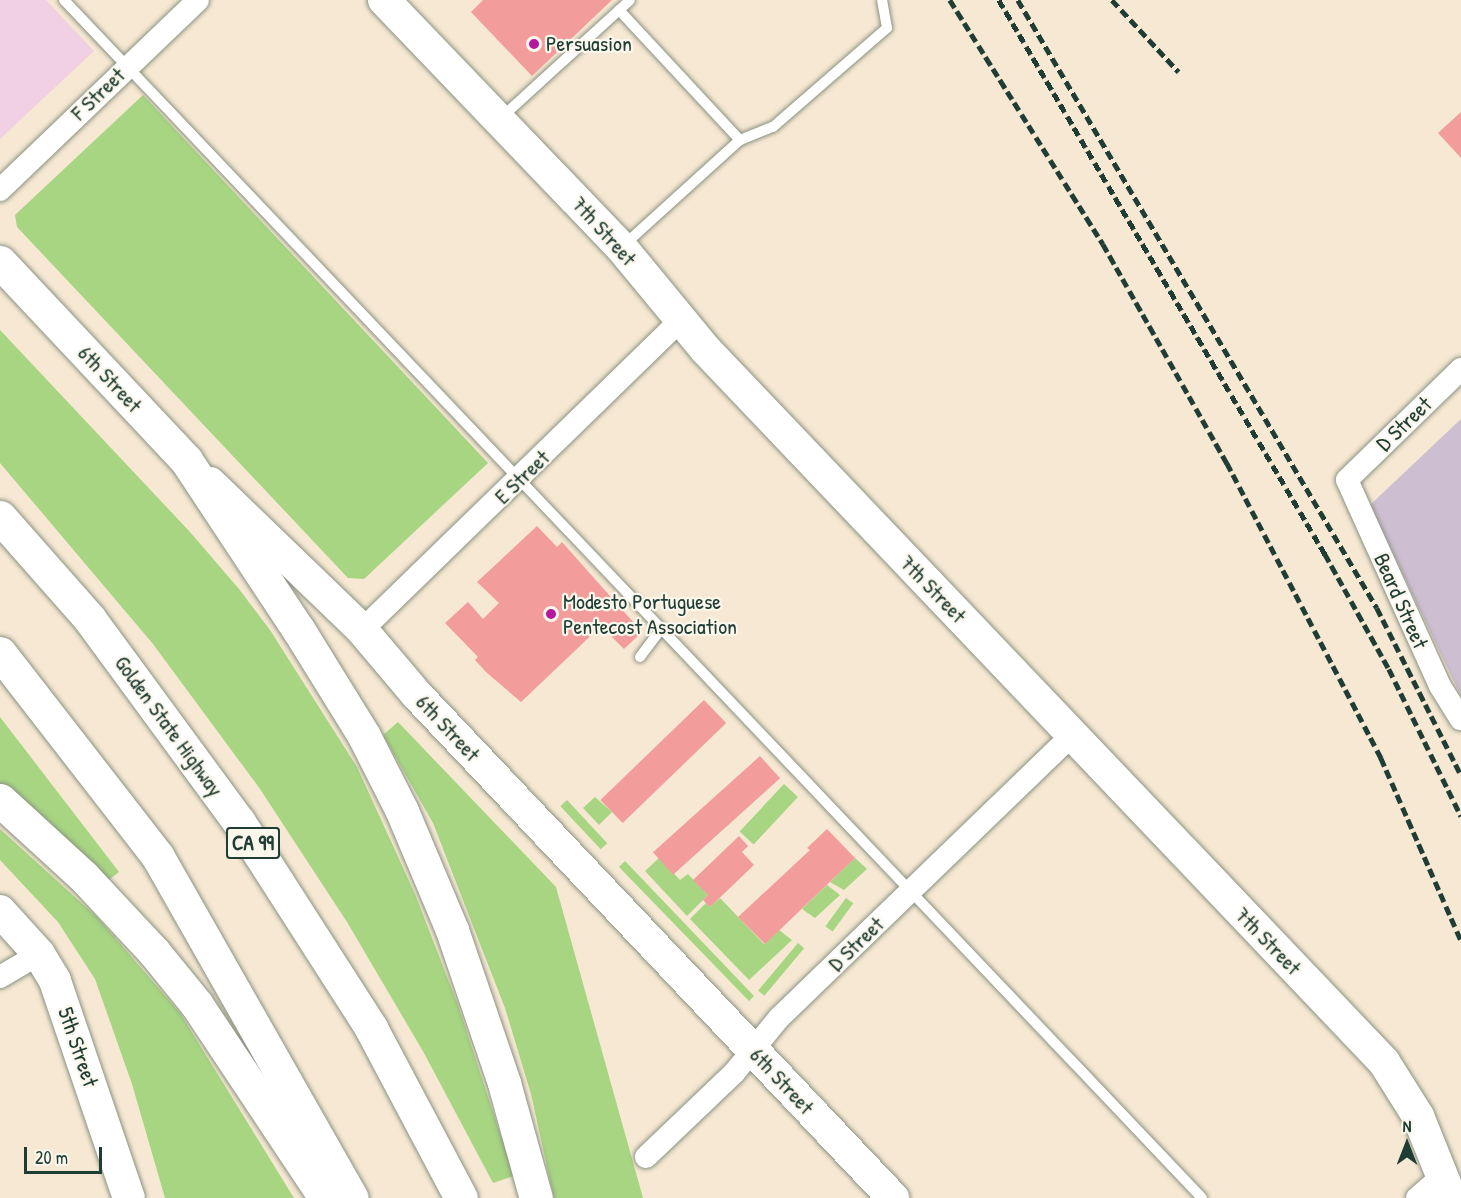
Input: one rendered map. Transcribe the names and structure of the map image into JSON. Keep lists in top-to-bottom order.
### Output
{
  "streets": {
    "main road": ["6th Street", "Golden State Highway", "CA 99"],
    "street": [
      "F Street",
      "7th Street",
      "D Street",
      "E Street",
      "Beard Street",
      "5th Street"
    ]
  },
  "crossings": [
    ["7th Street", "D Street"],
    ["7th Street", "E Street"],
    ["6th Street", "D Street"],
    ["6th Street", "E Street"],
    ["D Street", "Beard Street"]
  ],
  "places": ["Persuasion", "Modesto Portuguese Pentecost Association"],
  "scale_bar": "20 m",
  "north": "top"
}
